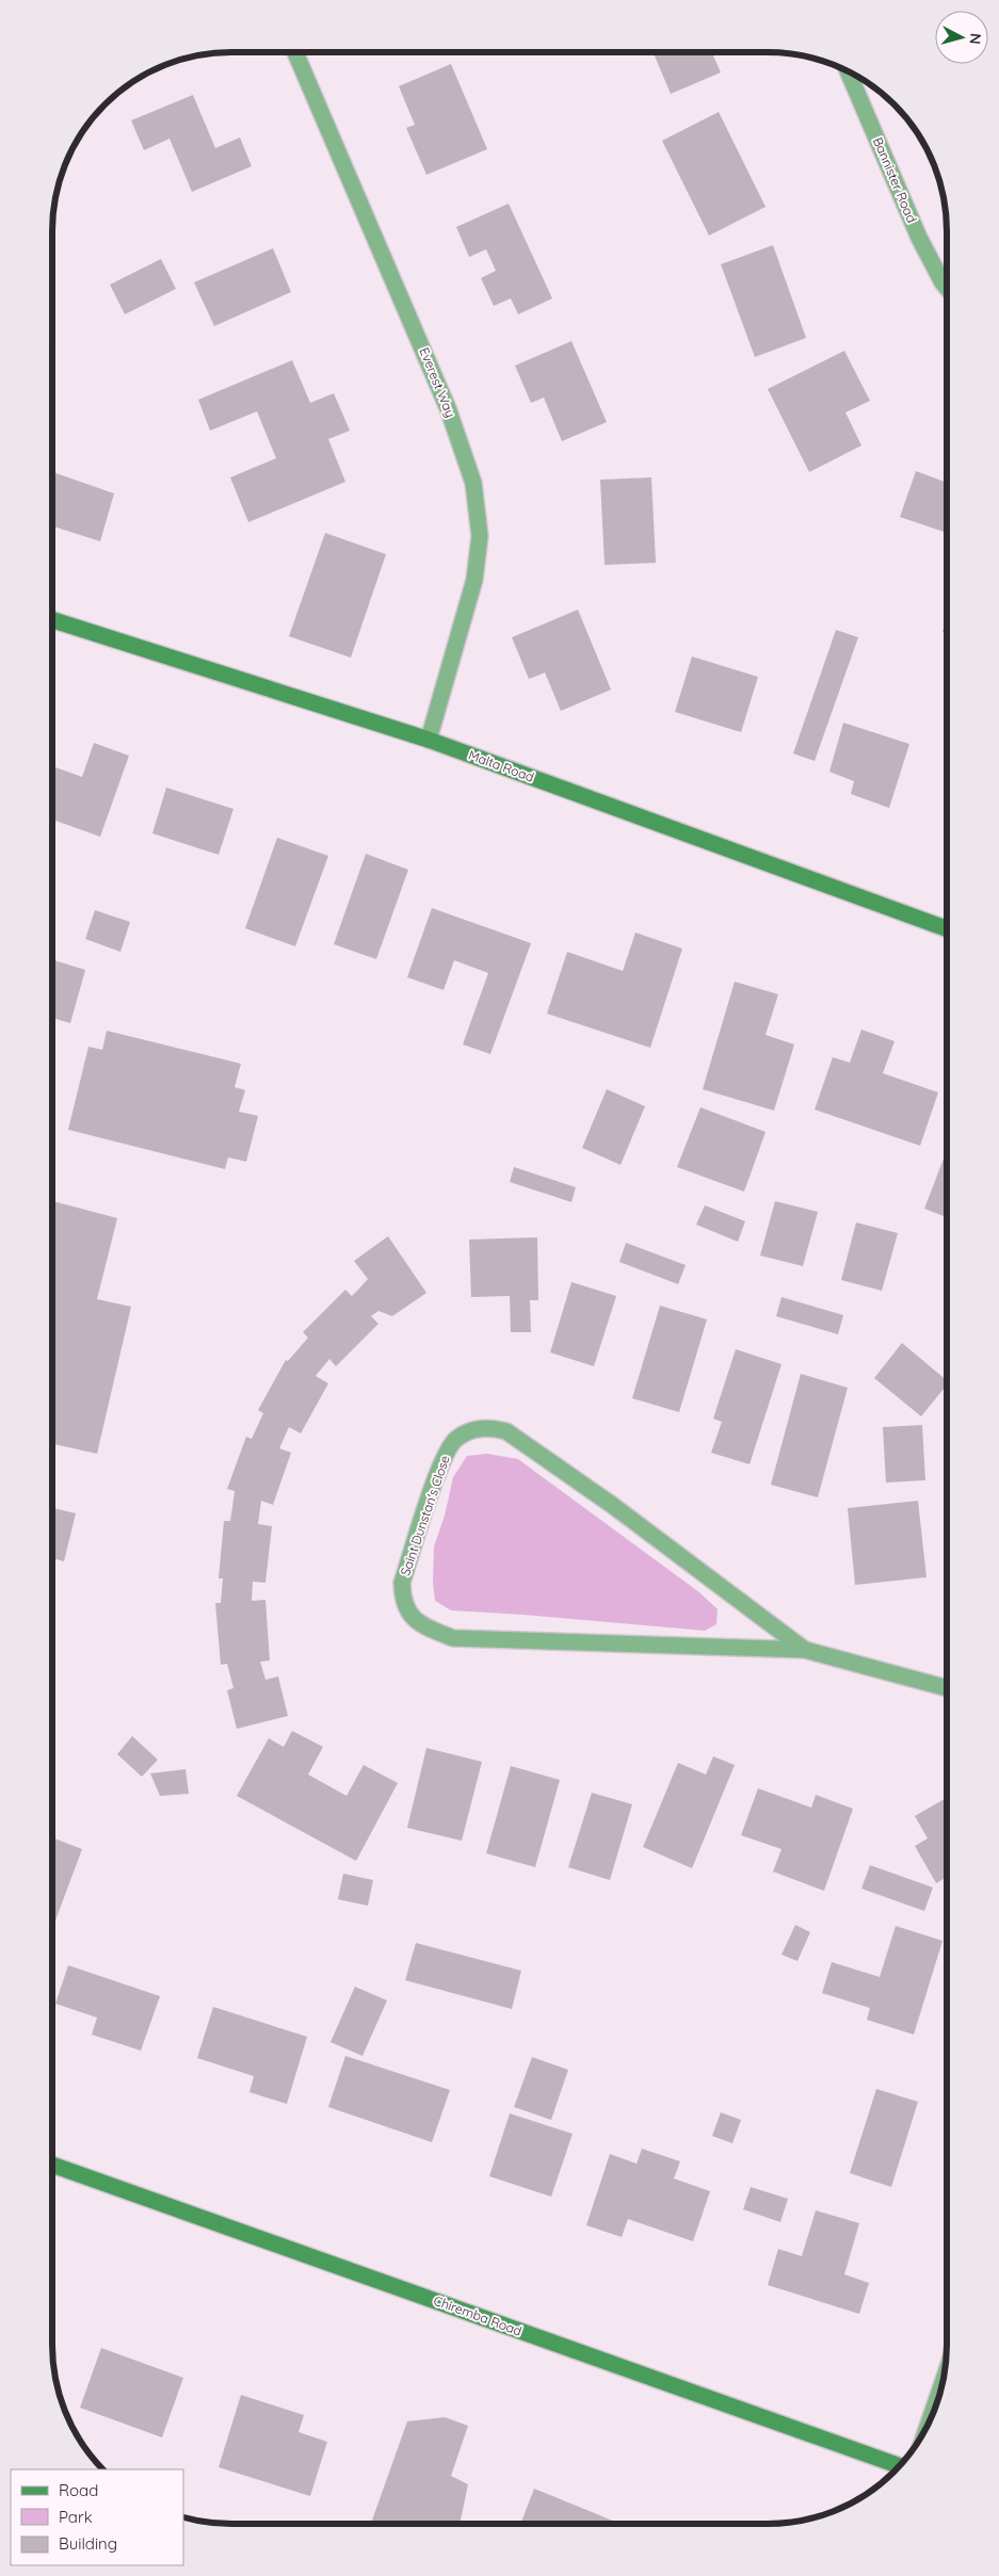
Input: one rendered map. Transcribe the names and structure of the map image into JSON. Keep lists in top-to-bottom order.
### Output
{
  "streets": {
    "street": [
      "Bannister Road",
      "Everest Way",
      "Malta Road",
      "Saint Dunstan's Close",
      "Chiremba Road"
    ]
  },
  "crossings": [
    ["Everest Way", "Malta Road"]
  ],
  "legend": ["Road", "Park", "Building"],
  "north": "right"
}
